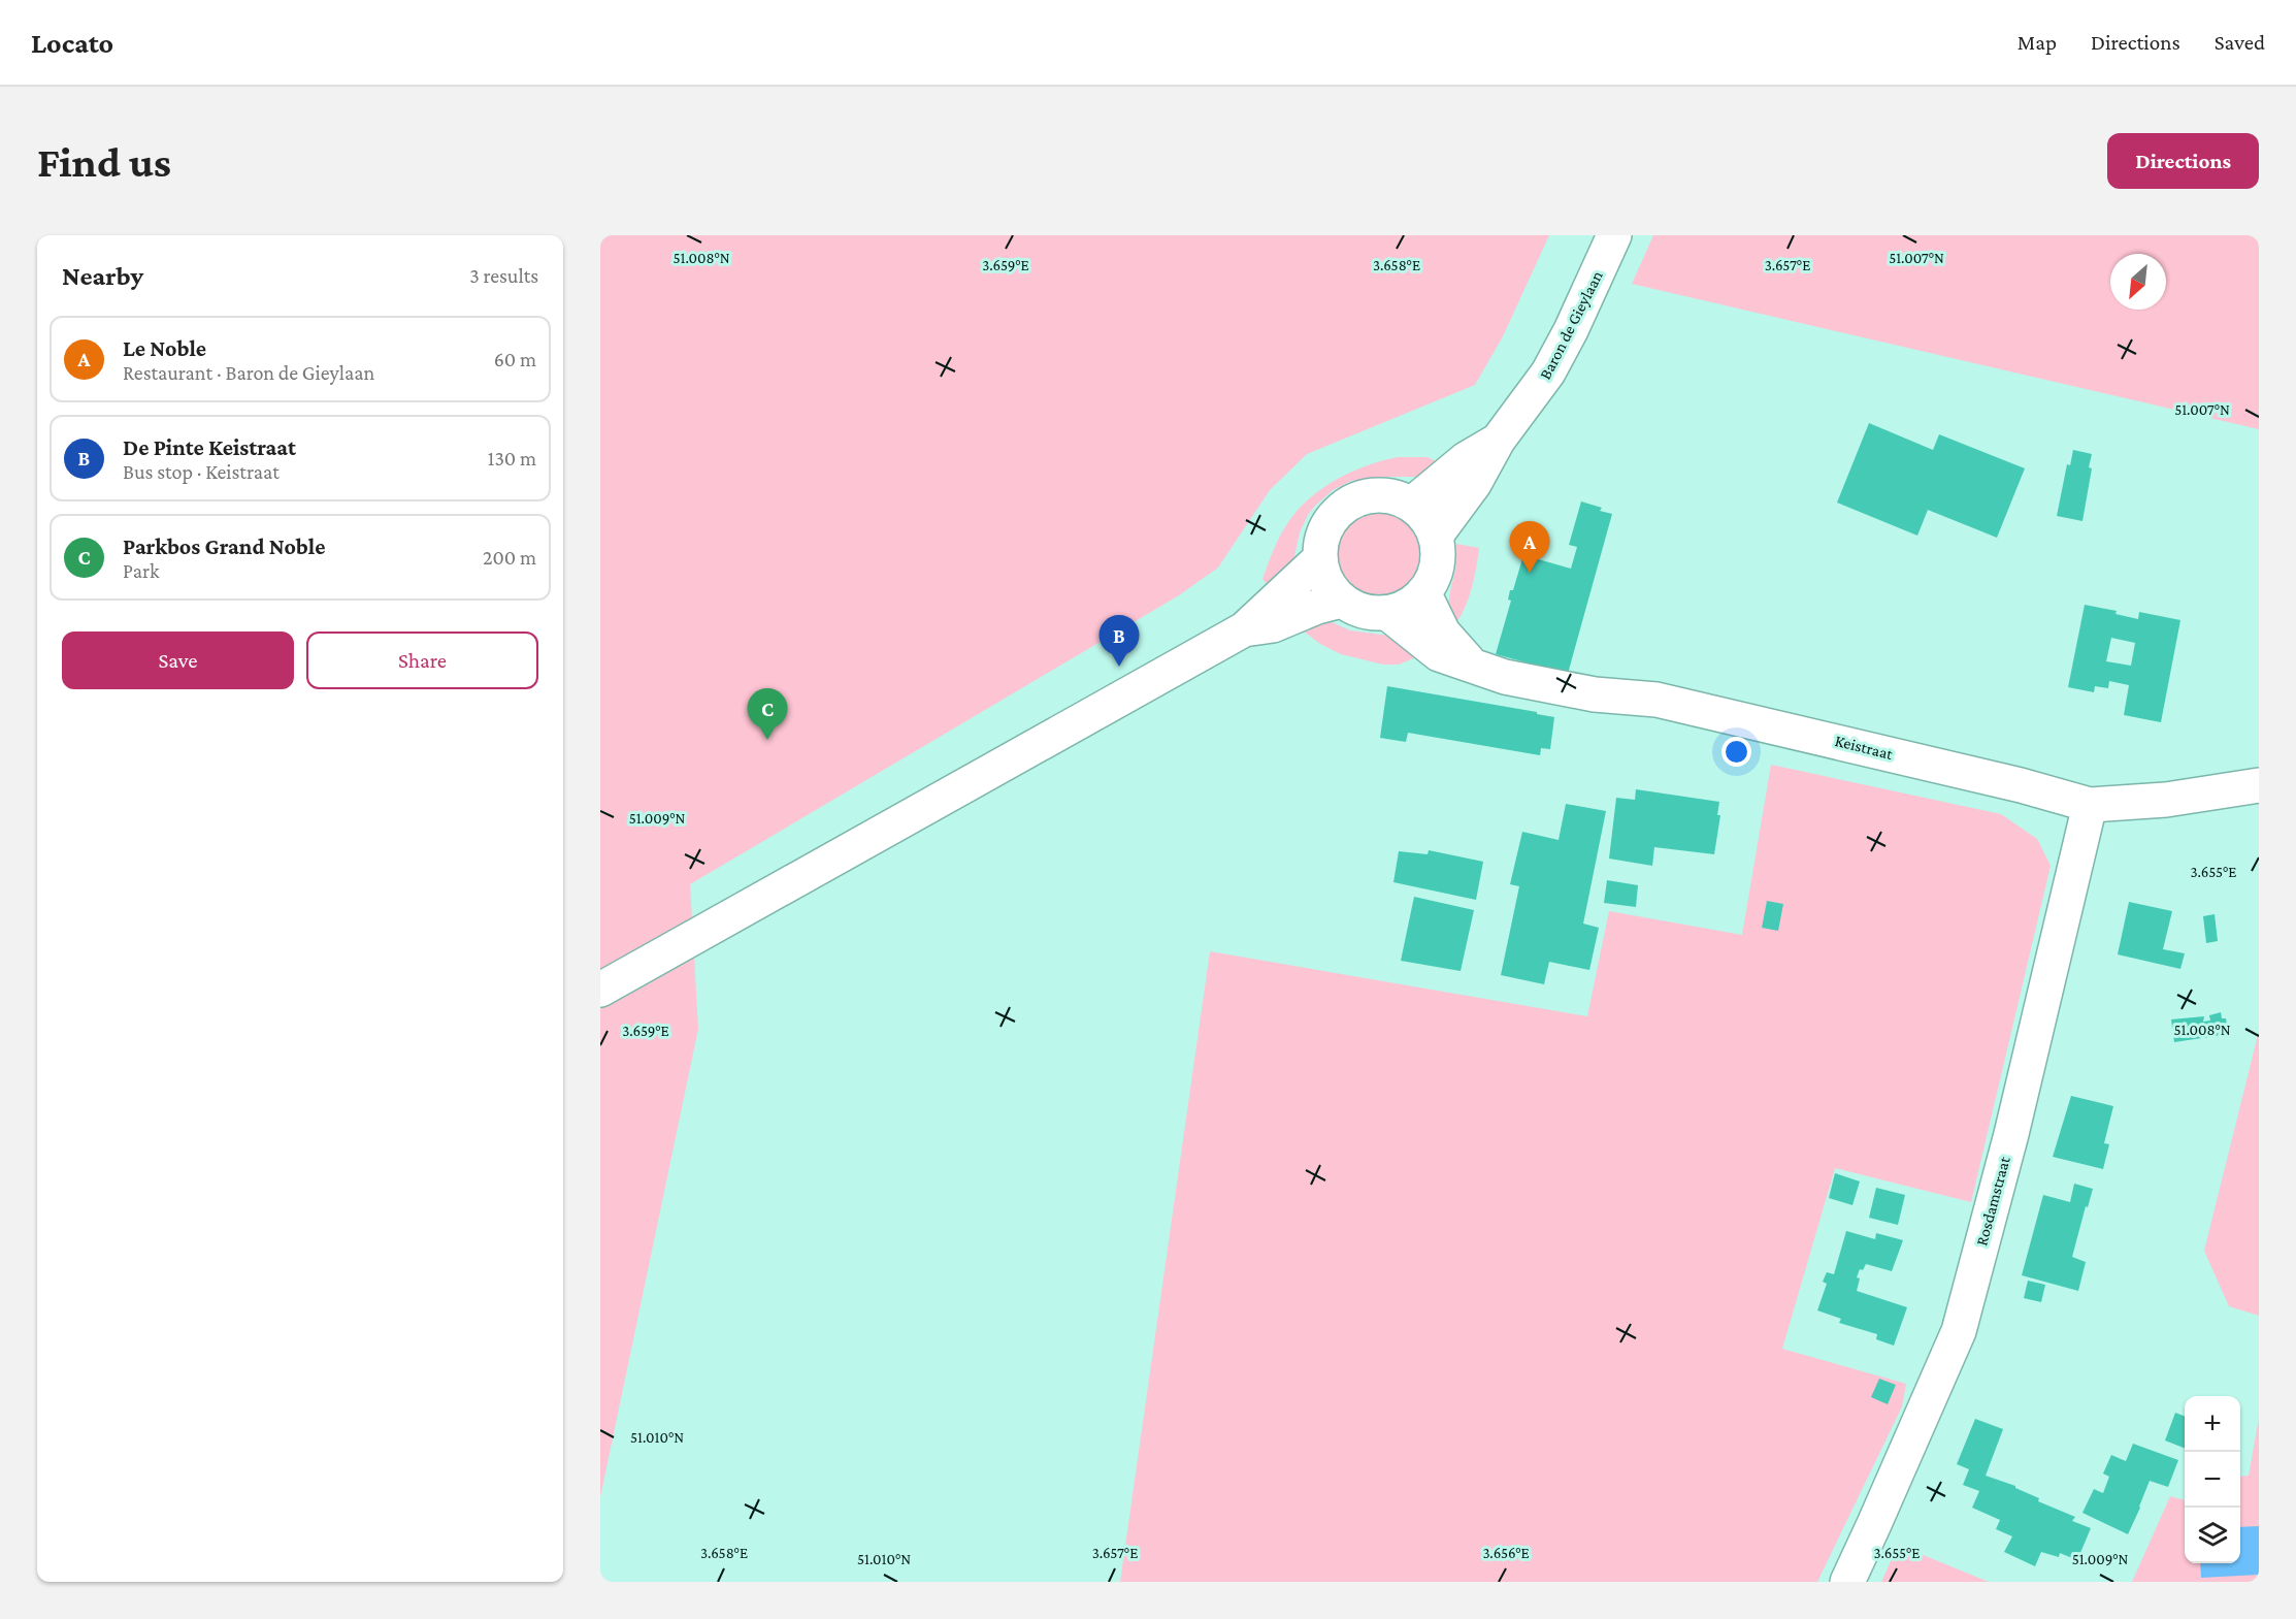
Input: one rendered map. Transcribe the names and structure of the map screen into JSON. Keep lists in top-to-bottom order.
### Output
{
  "streets": {
    "street": ["Baron de Gieylaan", "Keistraat", "Rosdamstraat"]
  },
  "crossings": [
    ["Baron de Gieylaan", "Keistraat"],
    ["Keistraat", "Rosdamstraat"]
  ],
  "north": "bottom left",
  "page": {
    "header": "Locato",
    "nav": ["Map", "Directions", "Saved"],
    "buttons": [
      "Directions",
      ["Save", "Share"]
    ],
    "title": "Find us",
    "heading": ["Nearby", "3 results"],
    "list": [
      {
        "mark": "A",
        "name": "Le Noble",
        "note": "Restaurant · Baron de Gieylaan",
        "value": "60 m"
      },
      {
        "mark": "B",
        "name": "De Pinte Keistraat",
        "note": "Bus stop · Keistraat",
        "value": "130 m"
      },
      {
        "mark": "C",
        "name": "Parkbos Grand Noble",
        "note": "Park",
        "value": "200 m"
      }
    ],
    "pins": ["A", "B", "C"],
    "map_buttons": ["+", "−"]
  },
  "coordinates": [
    "51.008°N",
    "51.007°N",
    "3.659°E",
    "3.658°E",
    "3.657°E",
    "51.009°N",
    "3.655°E",
    "51.010°N",
    "3.656°E"
  ]
}
